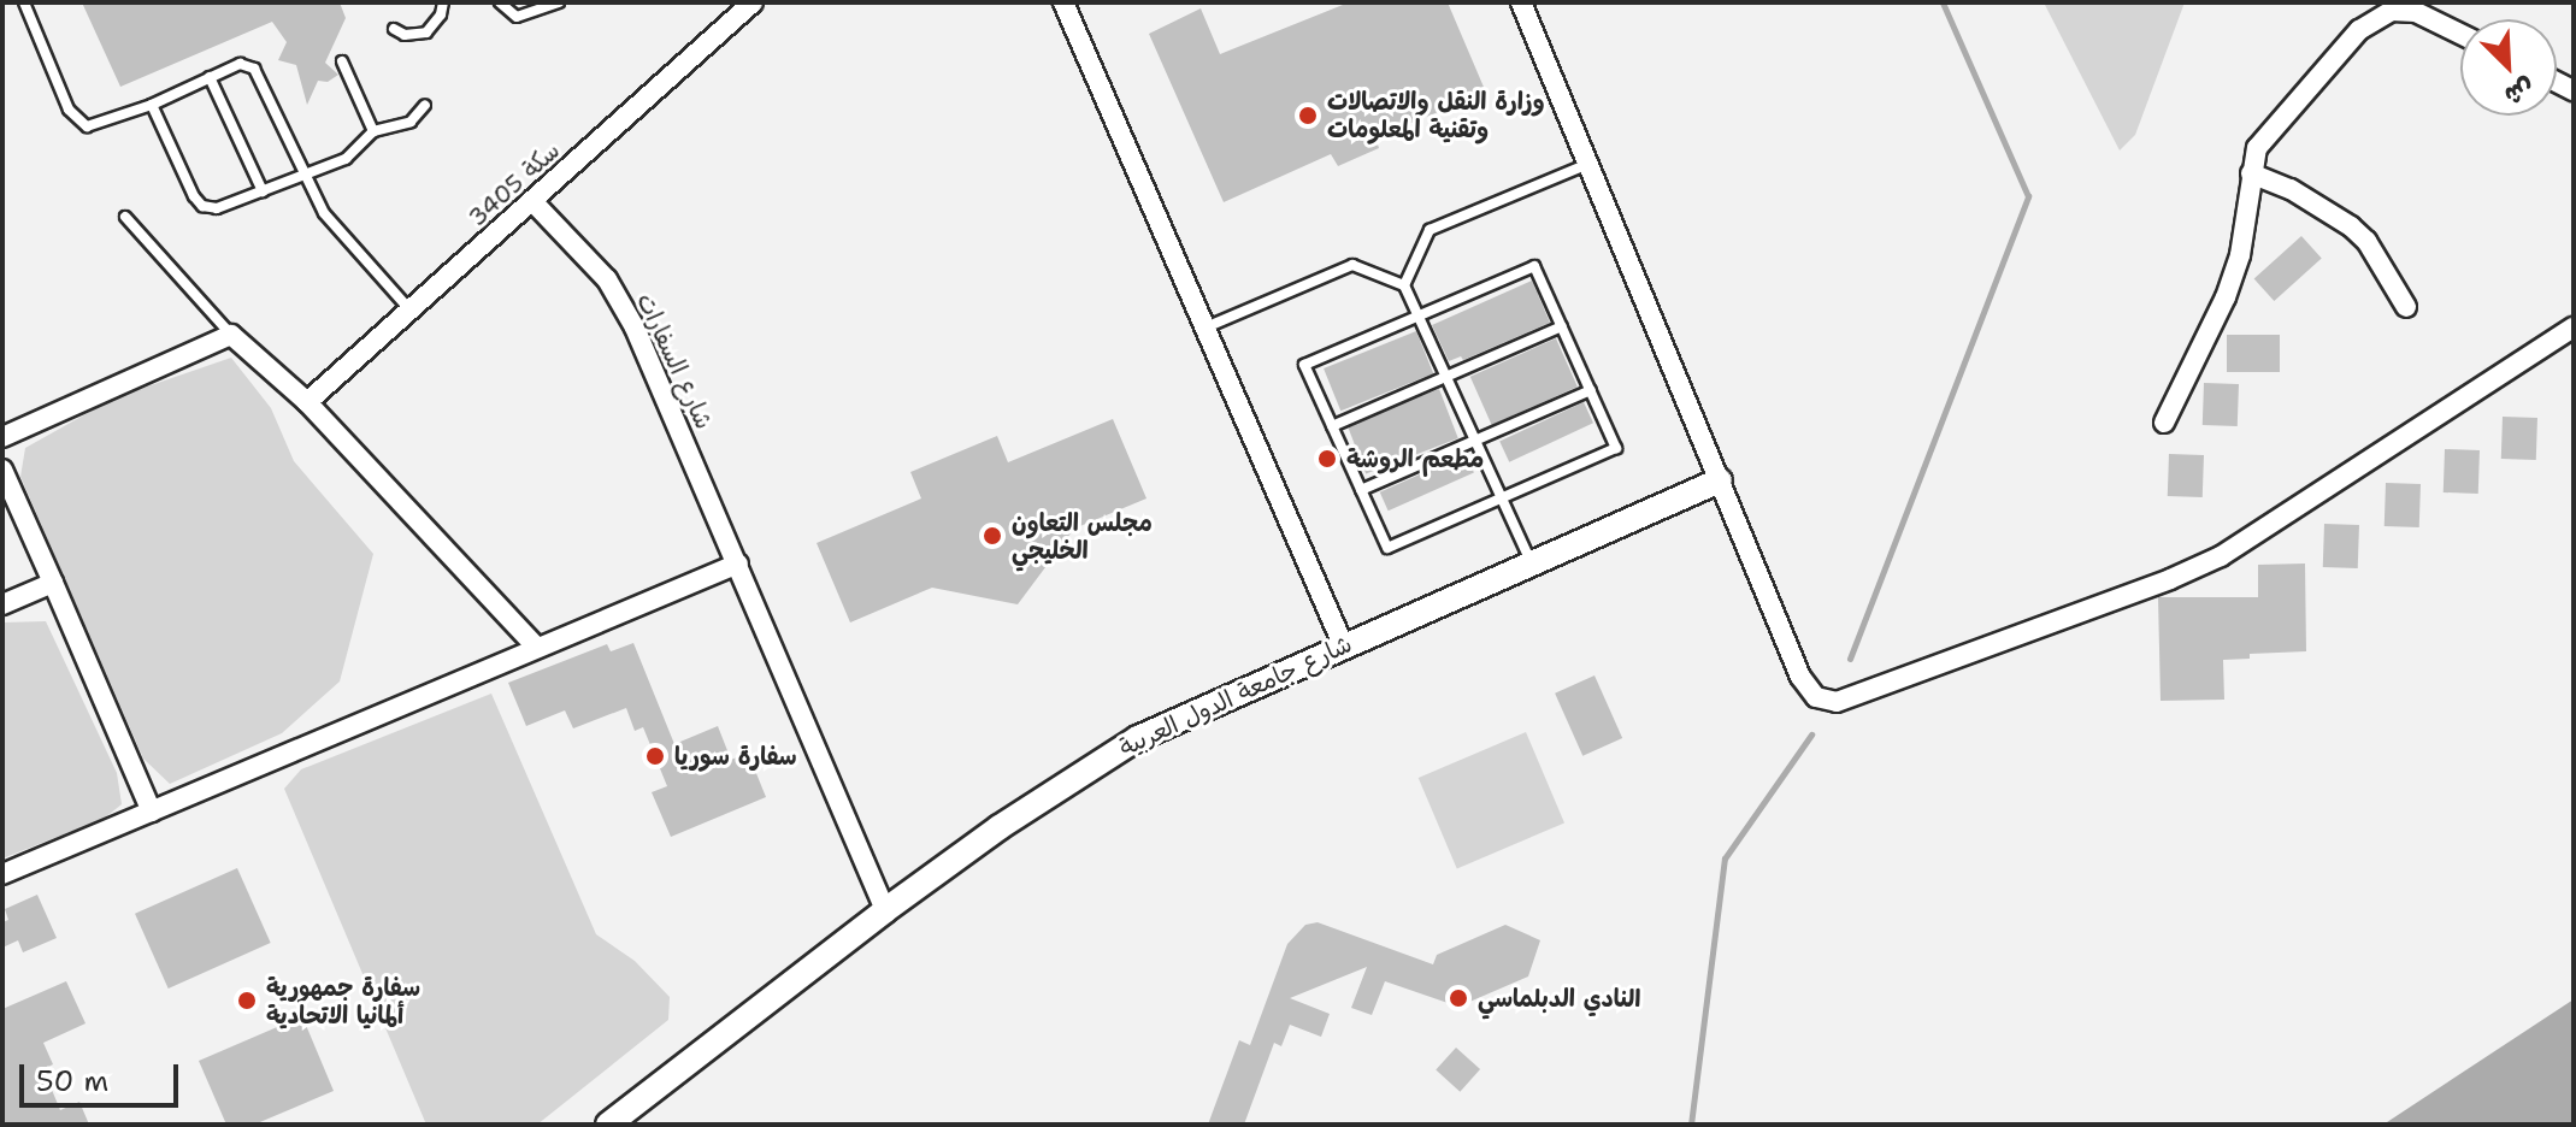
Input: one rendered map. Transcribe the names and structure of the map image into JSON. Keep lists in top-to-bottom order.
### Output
{
  "streets": {
    "street": ["سكة 3405", "شارع السفارات", "شارع جامعة الدول العربية"]
  },
  "crossings": [
    ["سكة 3405", "شارع السفارات"],
    ["شارع السفارات", "شارع جامعة الدول العربية"]
  ],
  "places": [
    "وزارة النقل والاتصالات وتقنية المعلومات",
    "مطعم الروشة",
    "مجلس التعاون الخليجي",
    "سفارة سوريا",
    "النادي الدبلماسي",
    "سفارة جمهورية ألمانيا الاتحادية"
  ],
  "scale_bar": "50 m",
  "north": "bottom right"
}
